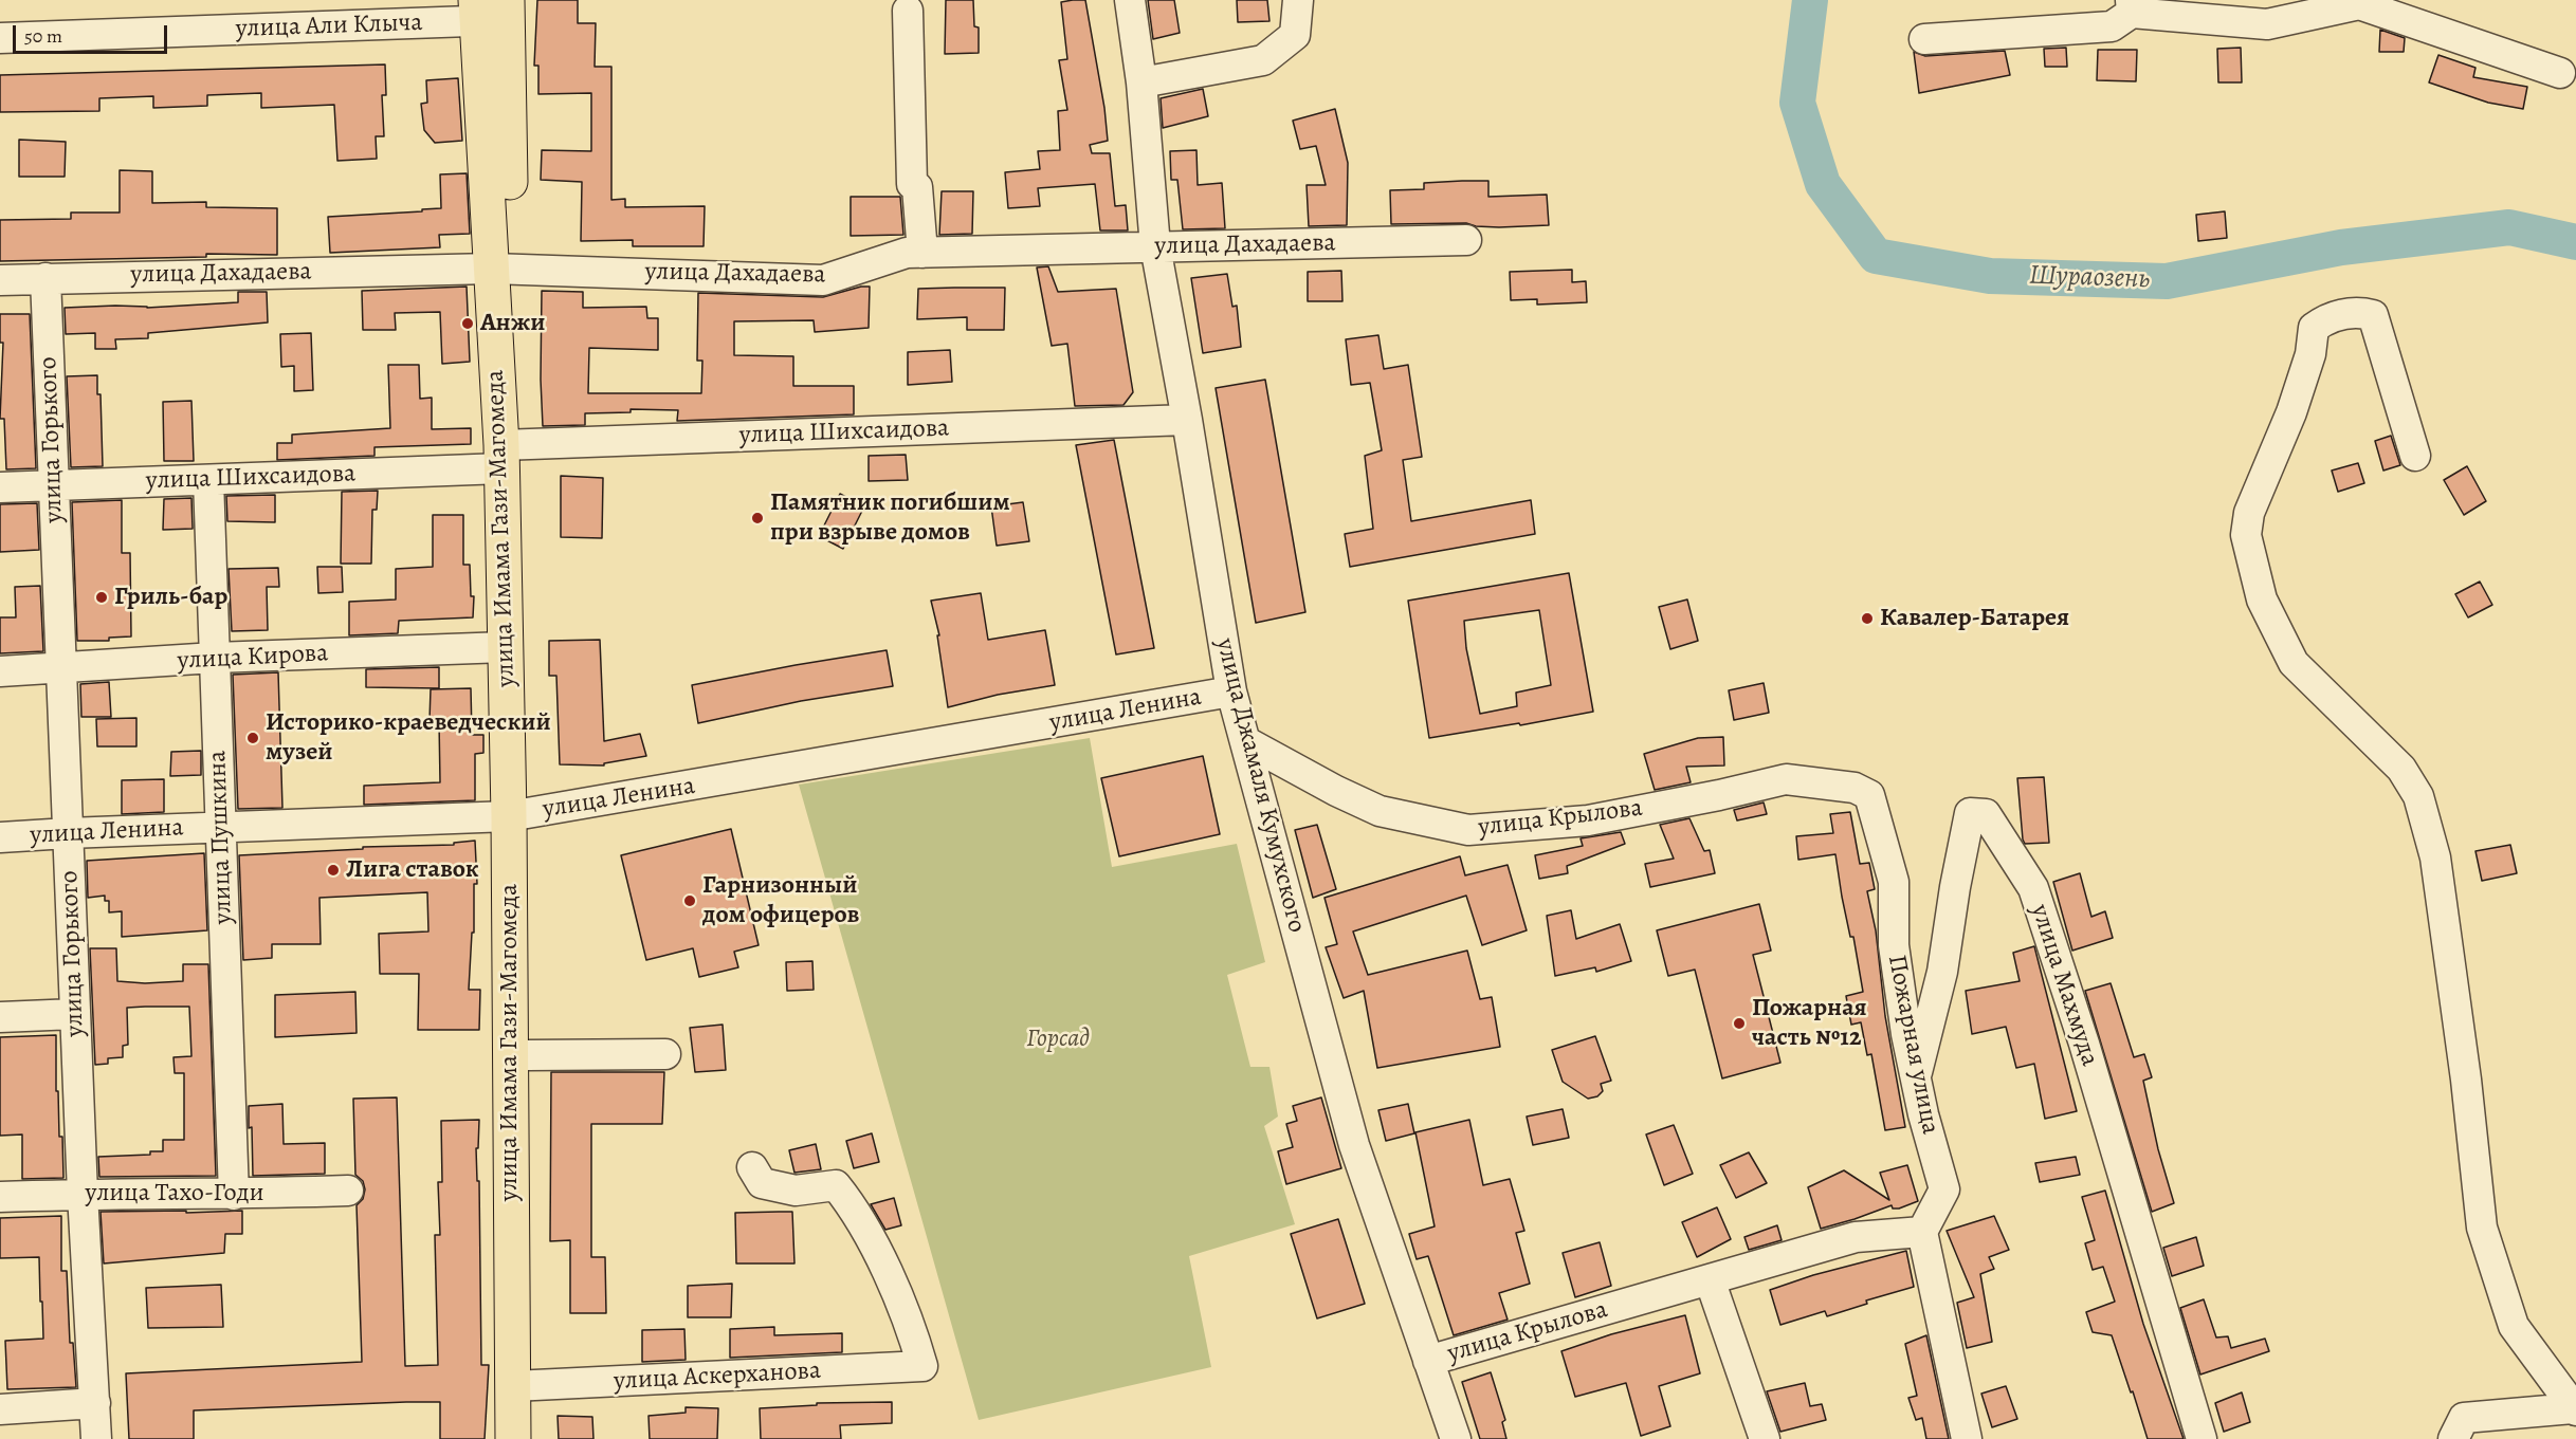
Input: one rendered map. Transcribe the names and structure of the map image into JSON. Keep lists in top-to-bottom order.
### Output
{
  "streets": {
    "main road": ["улица Имама Гази-Магомеда"],
    "street": [
      "улица Али Клыча",
      "улица Дахадаева",
      "улица Шихсаидова",
      "улица Горького",
      "улица Кирова",
      "улица Ленина",
      "улица Джамаля Кумухского",
      "улица Крылова",
      "улица Пушкина",
      "улица Махмуда",
      "Пожарная улица",
      "улица Тахо-Годи",
      "улица Аскерханова"
    ]
  },
  "crossings": [
    ["улица Али Клыча", "улица Имама Гази-Магомеда"],
    ["улица Дахадаева", "улица Горького"],
    ["улица Дахадаева", "улица Имама Гази-Магомеда"],
    ["улица Дахадаева", "улица Джамаля Кумухского"],
    ["улица Шихсаидова", "улица Горького"],
    ["улица Шихсаидова", "улица Имама Гази-Магомеда"],
    ["улица Шихсаидова", "улица Джамаля Кумухского"],
    ["улица Шихсаидова", "улица Пушкина"],
    ["улица Горького", "улица Кирова"],
    ["улица Горького", "улица Ленина"],
    ["улица Горького", "улица Тахо-Годи"],
    ["улица Имама Гази-Магомеда", "улица Кирова"],
    ["улица Имама Гази-Магомеда", "улица Ленина"],
    ["улица Имама Гази-Магомеда", "улица Аскерханова"],
    ["улица Кирова", "улица Пушкина"],
    ["улица Ленина", "улица Джамаля Кумухского"],
    ["улица Ленина", "улица Пушкина"],
    ["улица Джамаля Кумухского", "улица Крылова"],
    ["улица Крылова", "Пожарная улица"],
    ["улица Пушкина", "улица Тахо-Годи"],
    ["улица Махмуда", "Пожарная улица"]
  ],
  "water": ["Шураозень"],
  "parks": ["Горсад"],
  "places": [
    "Анжи",
    "Памятник погибшим при взрыве домов",
    "Гриль-бар",
    "Кавалер-Батарея",
    "Историко-краеведческий музей",
    "Лига ставок",
    "Гарнизонный дом офицеров",
    "Пожарная часть №12"
  ],
  "scale_bar": "50 m"
}
